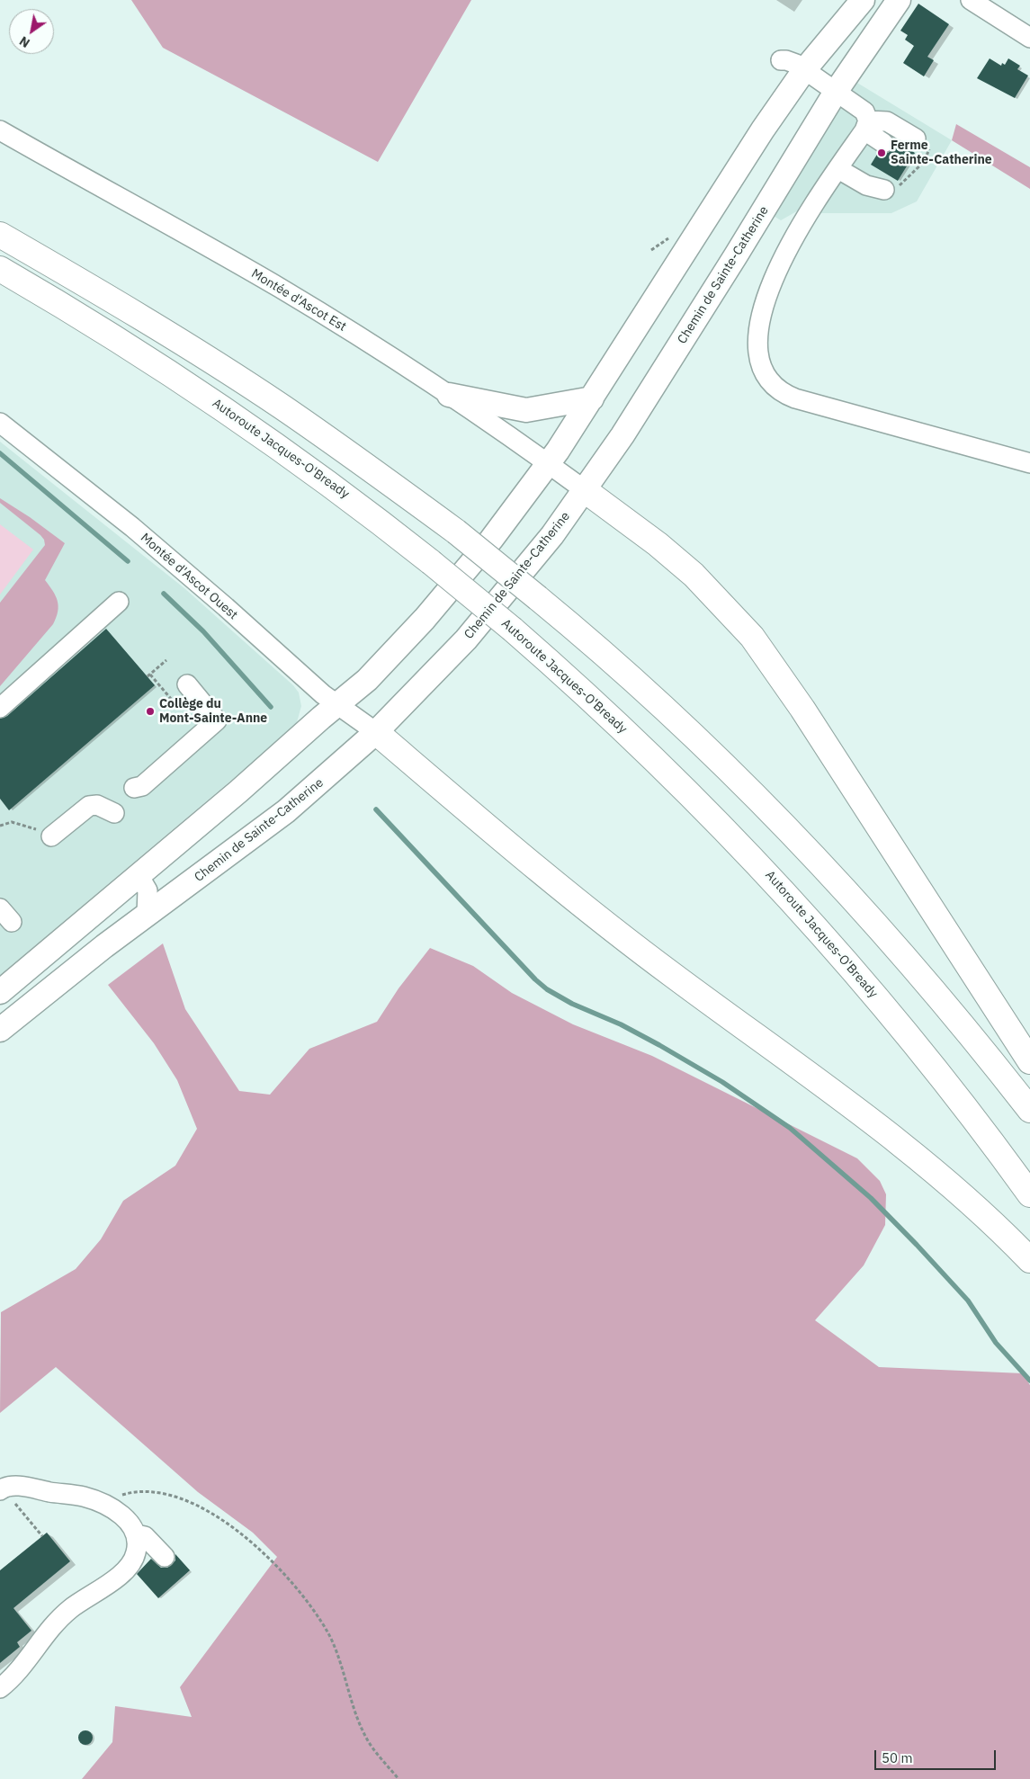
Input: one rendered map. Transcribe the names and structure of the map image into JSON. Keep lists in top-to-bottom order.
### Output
{
  "streets": {
    "highway": ["Autoroute Jacques-O'Bready"],
    "main road": ["Chemin de Sainte-Catherine"],
    "street": ["Montée d'Ascot Est", "Montée d'Ascot Ouest"]
  },
  "crossings": [
    ["Chemin de Sainte-Catherine", "Montée d'Ascot Est"],
    ["Chemin de Sainte-Catherine", "Montée d'Ascot Ouest"]
  ],
  "places": ["Ferme Sainte-Catherine", "Collège du Mont-Sainte-Anne"],
  "scale_bar": "50 m",
  "north": "bottom left"
}
